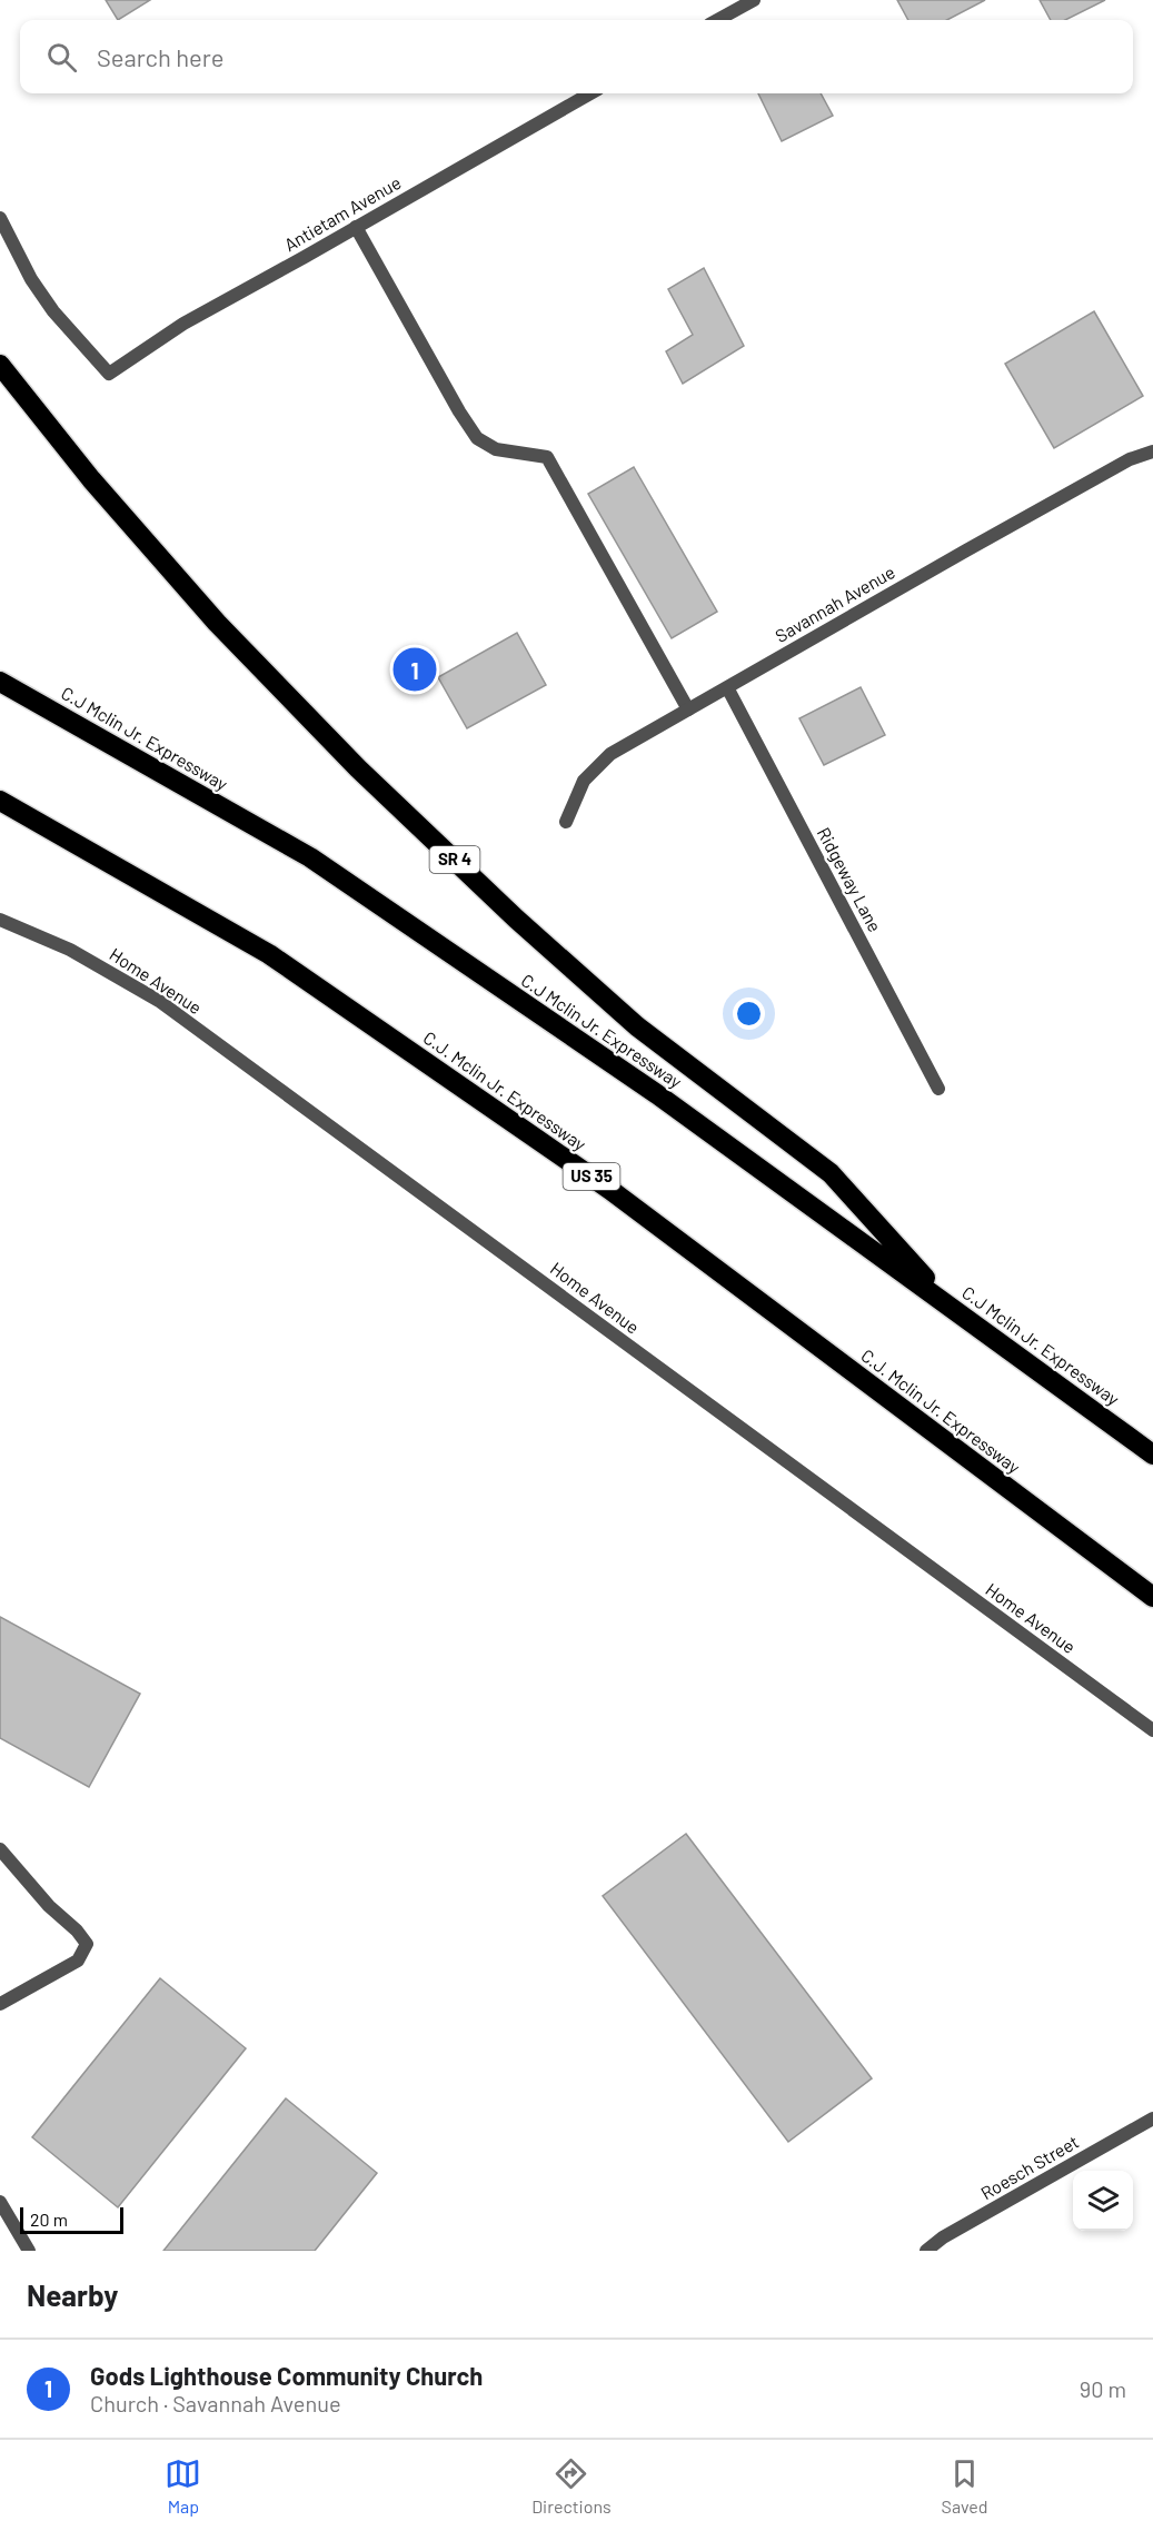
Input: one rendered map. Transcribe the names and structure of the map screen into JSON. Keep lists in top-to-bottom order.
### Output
{
  "streets": {
    "highway": [
      "C.J Mclin Jr. Expressway",
      "SR 4",
      "C.J. Mclin Jr. Expressway",
      "US 35"
    ],
    "street": [
      "Antietam Avenue",
      "Savannah Avenue",
      "Ridgeway Lane",
      "Home Avenue",
      "Roesch Street"
    ]
  },
  "crossings": [
    ["Savannah Avenue", "Ridgeway Lane"],
    ["C.J Mclin Jr. Expressway", "SR 4"]
  ],
  "scale_bar": "20 m",
  "page": {
    "search": "Search here",
    "pins": "1",
    "scale": "20 m",
    "heading": "Nearby",
    "list": [
      {
        "mark": "1",
        "name": "Gods Lighthouse Community Church",
        "note": "Church · Savannah Avenue",
        "value": "90 m"
      }
    ],
    "nav": ["Map", "Directions", "Saved"]
  }
}
